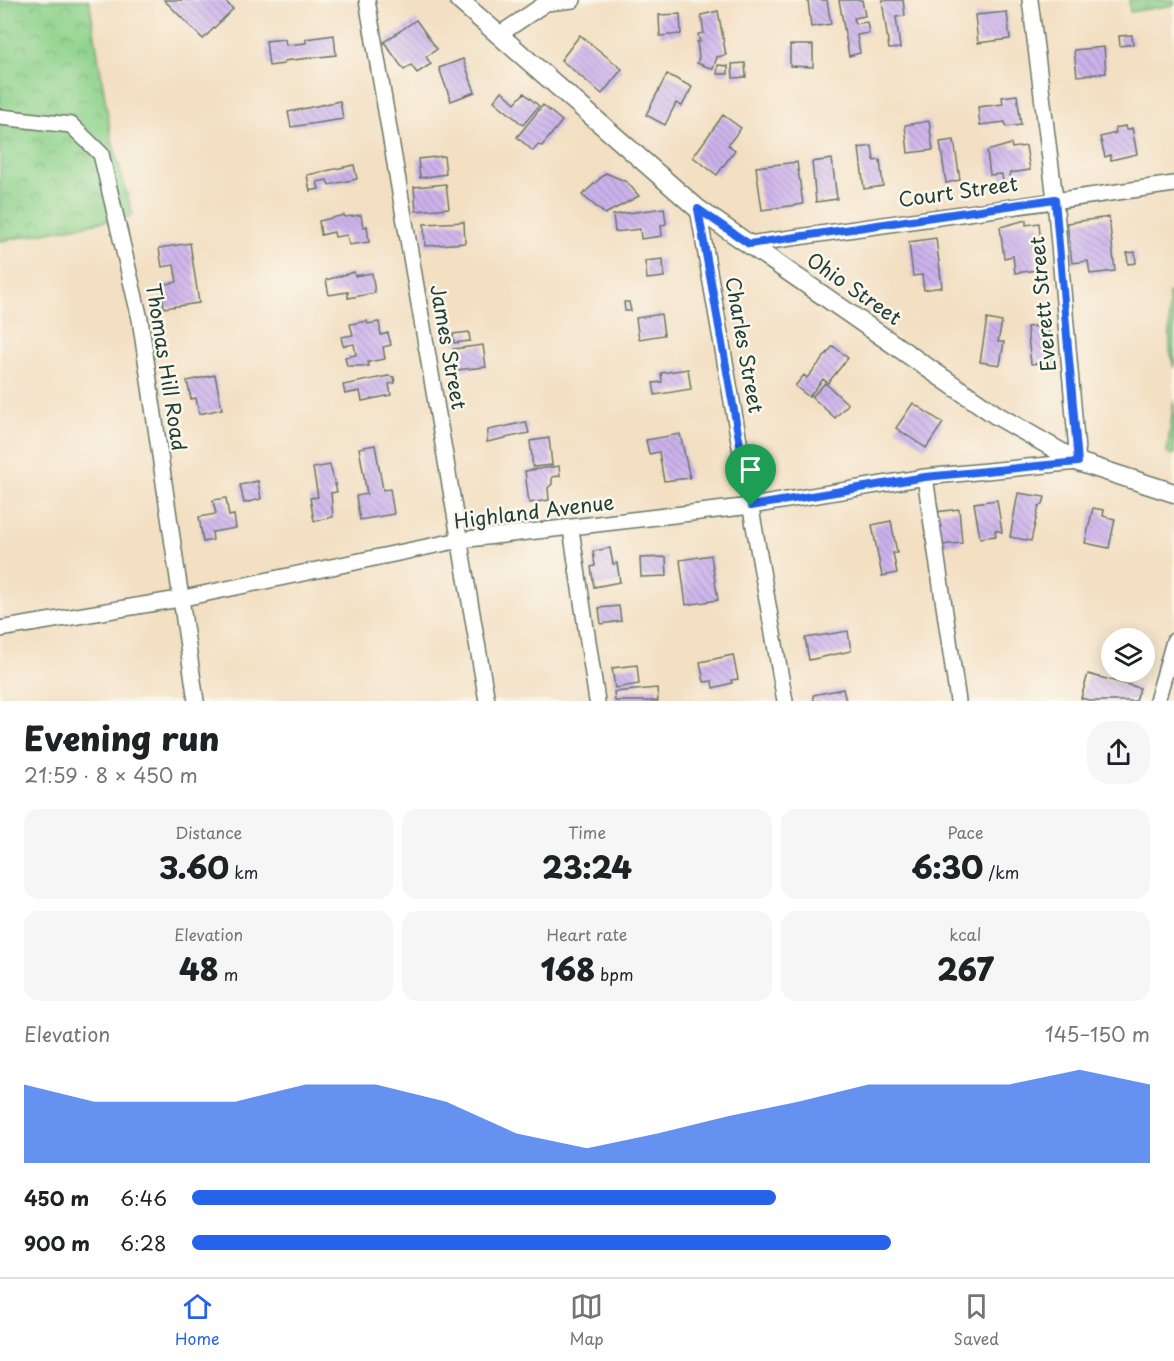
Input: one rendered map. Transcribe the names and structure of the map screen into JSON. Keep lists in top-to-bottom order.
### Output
{
  "streets": {
    "street": [
      "Court Street",
      "Ohio Street",
      "Everett Street",
      "Charles Street",
      "James Street",
      "Thomas Hill Road",
      "Highland Avenue"
    ]
  },
  "crossings": [
    ["Court Street", "Ohio Street"],
    ["Court Street", "Everett Street"],
    ["Ohio Street", "Everett Street"],
    ["Ohio Street", "Charles Street"],
    ["Ohio Street", "Highland Avenue"],
    ["Everett Street", "Highland Avenue"],
    ["Charles Street", "Highland Avenue"],
    ["James Street", "Highland Avenue"],
    ["Thomas Hill Road", "Highland Avenue"]
  ],
  "page": {
    "heading": ["Evening run", "21:59 · 8 × 450 m"],
    "stats": [
      ["Distance", "3.60 km"],
      ["Time", "23:24"],
      ["Pace", "6:30 /km"],
      ["Elevation", "48 m"],
      ["Heart rate", "168 bpm"],
      ["kcal", "267"]
    ],
    "chart": ["Elevation", "145–150 m"],
    "list": [
      {
        "name": "450 m",
        "note": "6:46"
      },
      {
        "name": "900 m",
        "note": "6:28"
      }
    ],
    "tabs": ["Home", "Map", "Saved"]
  }
}
